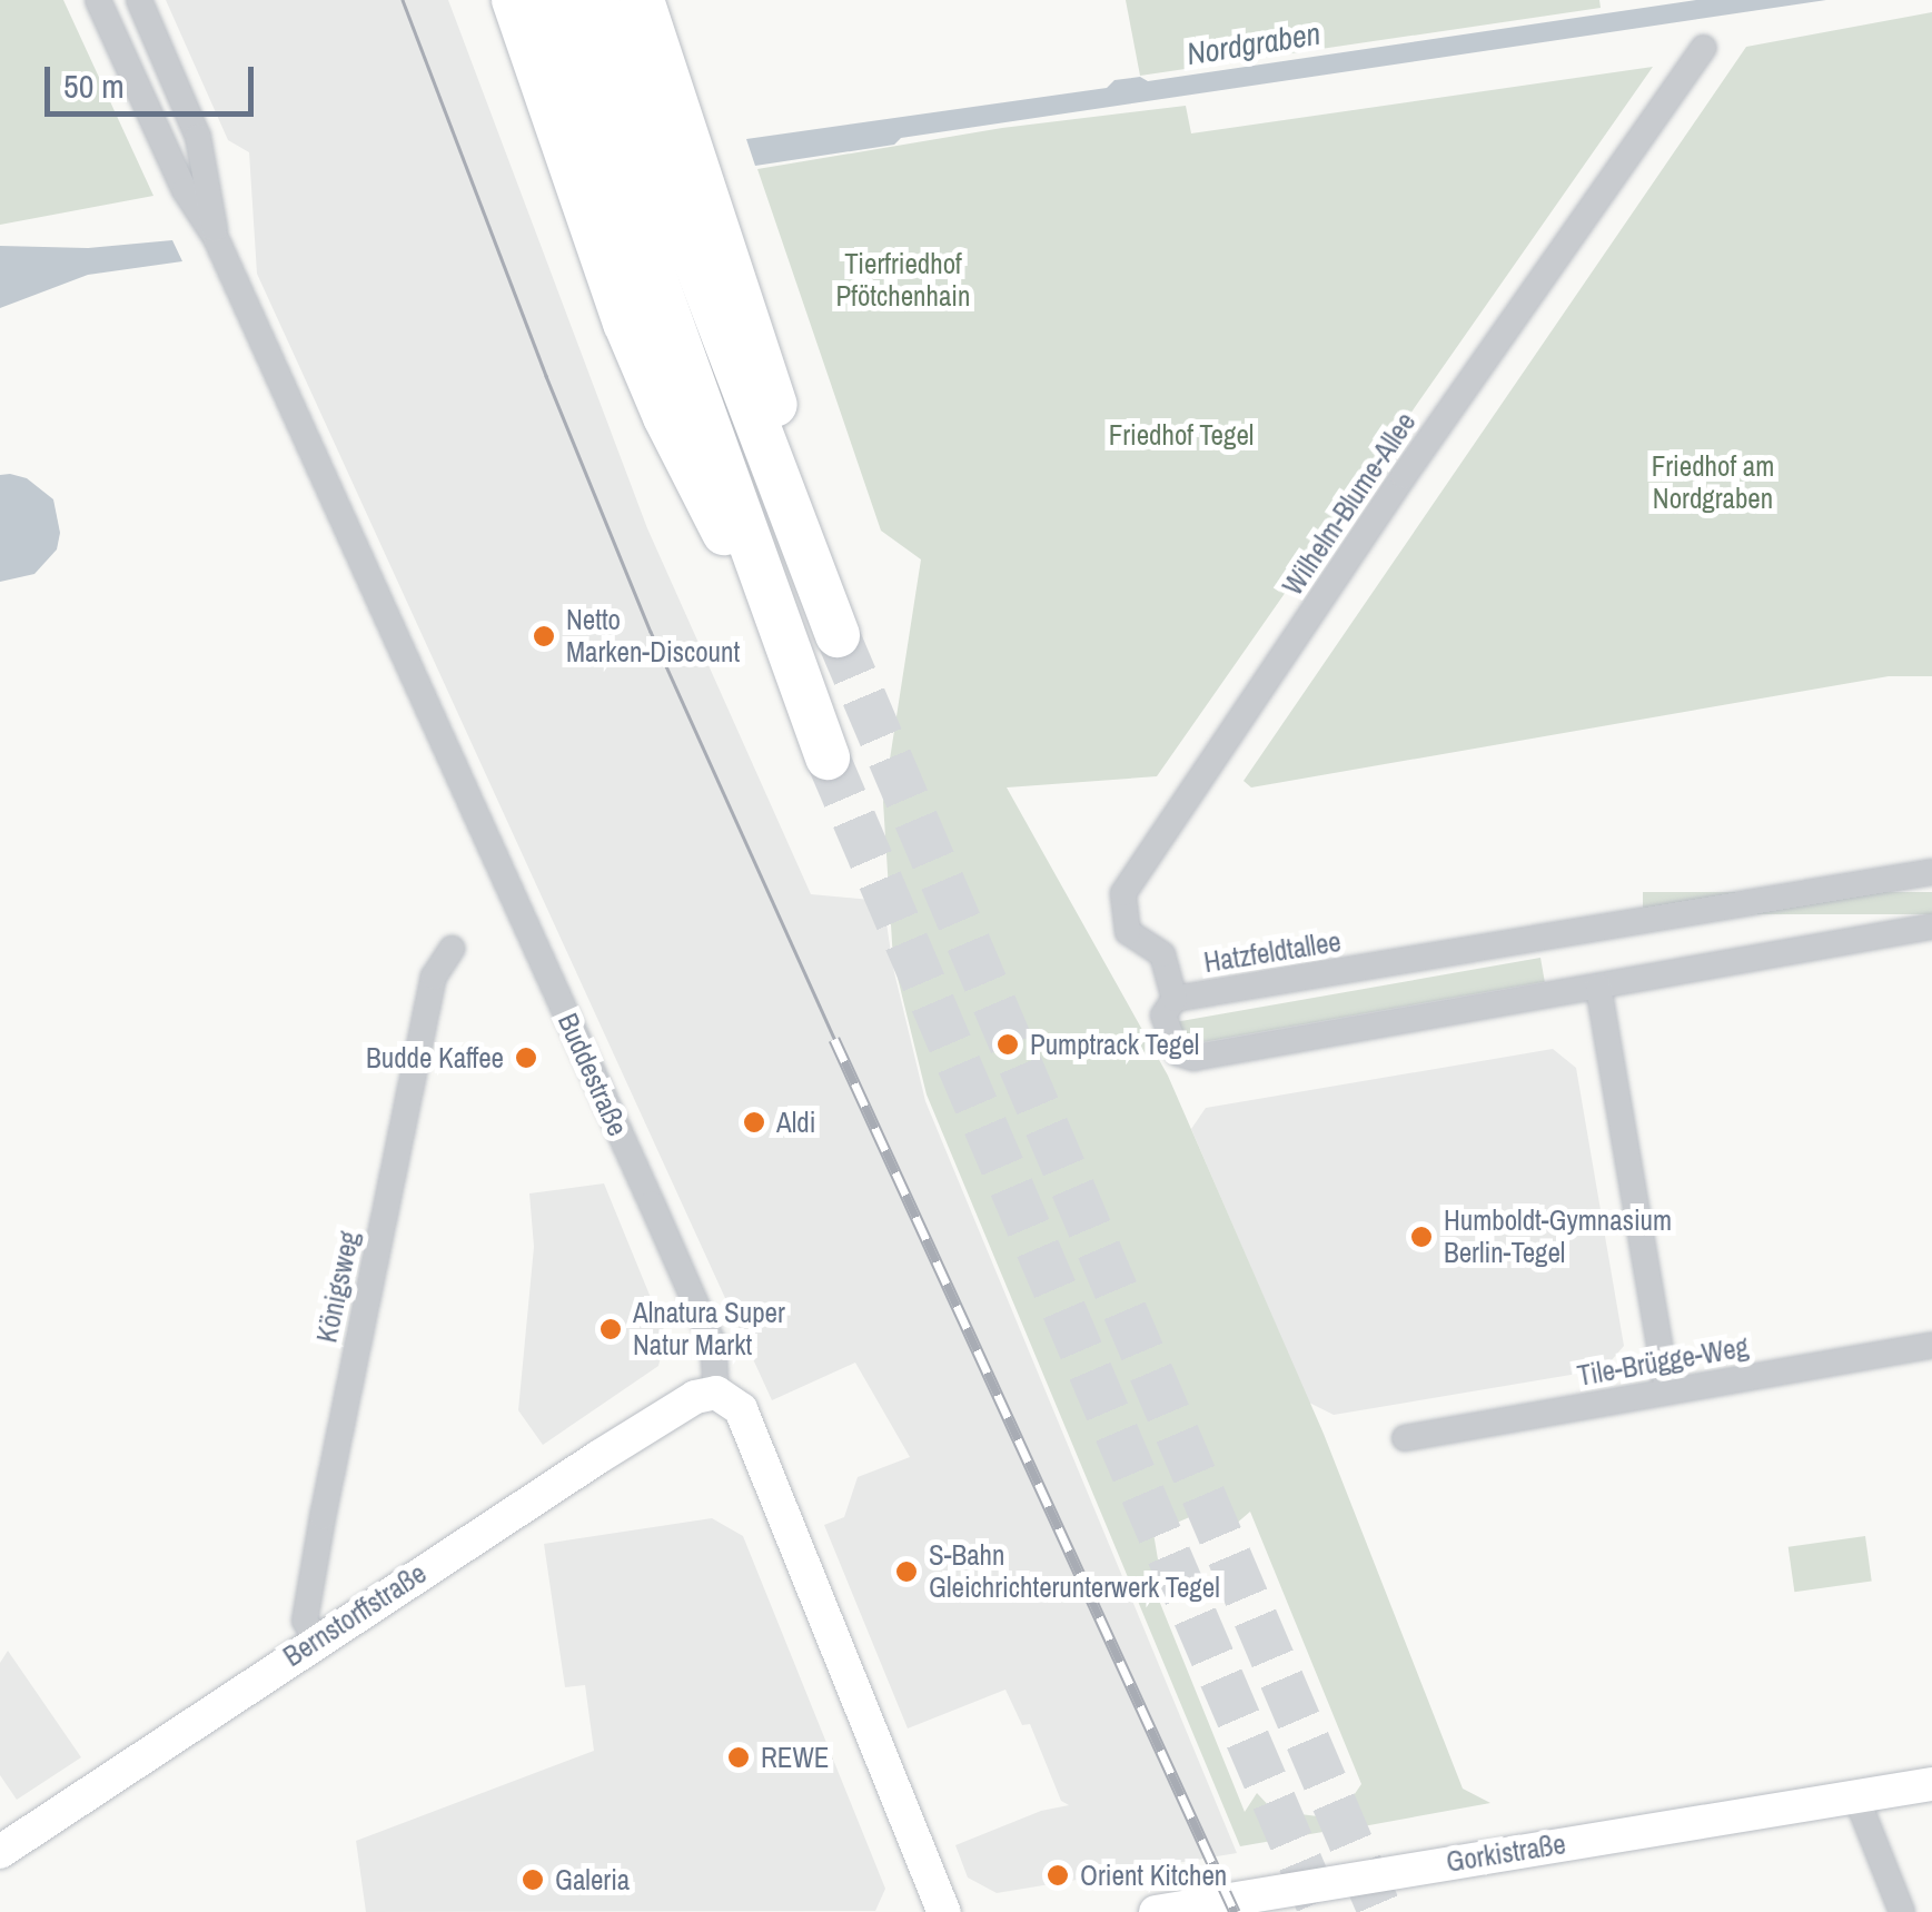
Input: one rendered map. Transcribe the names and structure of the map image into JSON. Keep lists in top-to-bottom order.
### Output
{
  "streets": {
    "main road": ["Bernstorffstraße", "Gorkistraße"],
    "street": [
      "Wilhelm-Blume-Allee",
      "Hatzfeldtallee",
      "Buddestraße",
      "Königsweg",
      "Tile-Brügge-Weg"
    ]
  },
  "crossings": [
    ["Wilhelm-Blume-Allee", "Hatzfeldtallee"],
    ["Buddestraße", "Bernstorffstraße"],
    ["Königsweg", "Bernstorffstraße"]
  ],
  "water": ["Nordgraben"],
  "parks": ["Tierfriedhof Pfötchenhain", "Friedhof Tegel", "Friedhof am Nordgraben"],
  "places": [
    "Netto Marken-Discount",
    "Pumptrack Tegel",
    "Budde Kaffee",
    "Aldi",
    "Humboldt-Gymnasium Berlin-Tegel",
    "Alnatura Super Natur Markt",
    "S-Bahn Gleichrichterunterwerk Tegel",
    "REWE",
    "Orient Kitchen",
    "Galeria"
  ],
  "scale_bar": "50 m"
}
